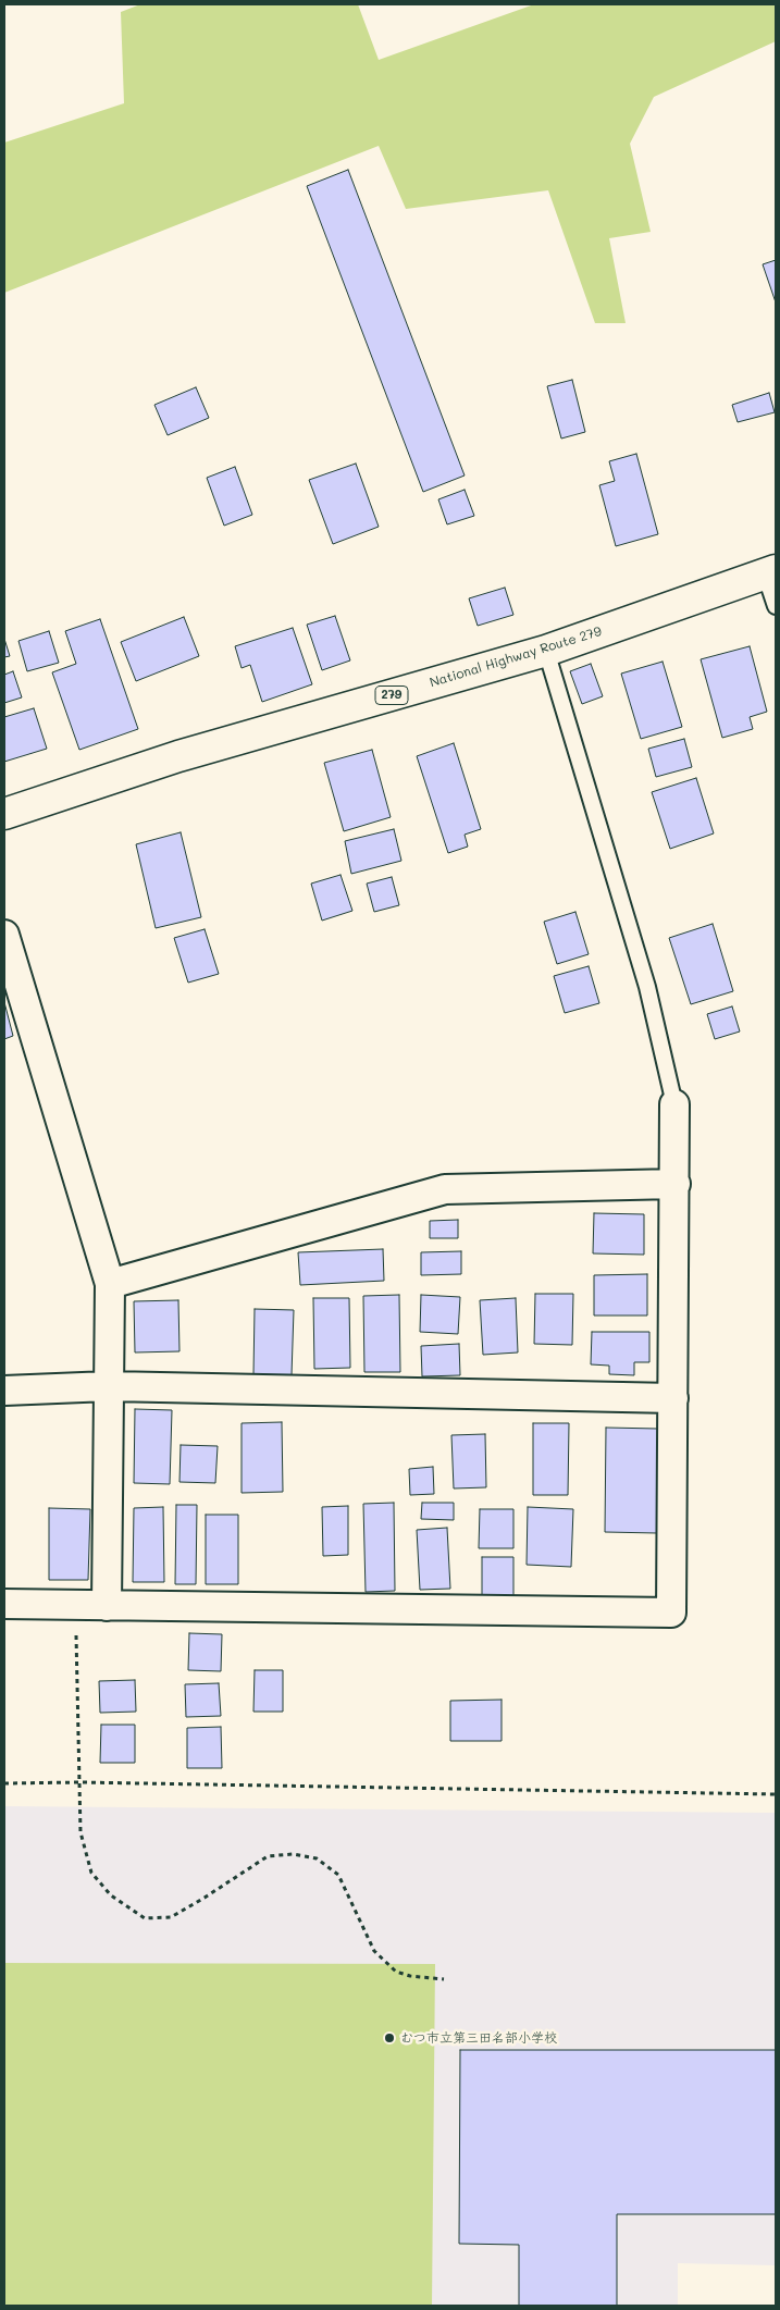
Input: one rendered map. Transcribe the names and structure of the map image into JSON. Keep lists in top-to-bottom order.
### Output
{
  "streets": {
    "highway": ["National Highway Route 279", "279"]
  },
  "places": ["むつ市立第三田名部小学校"]
}
